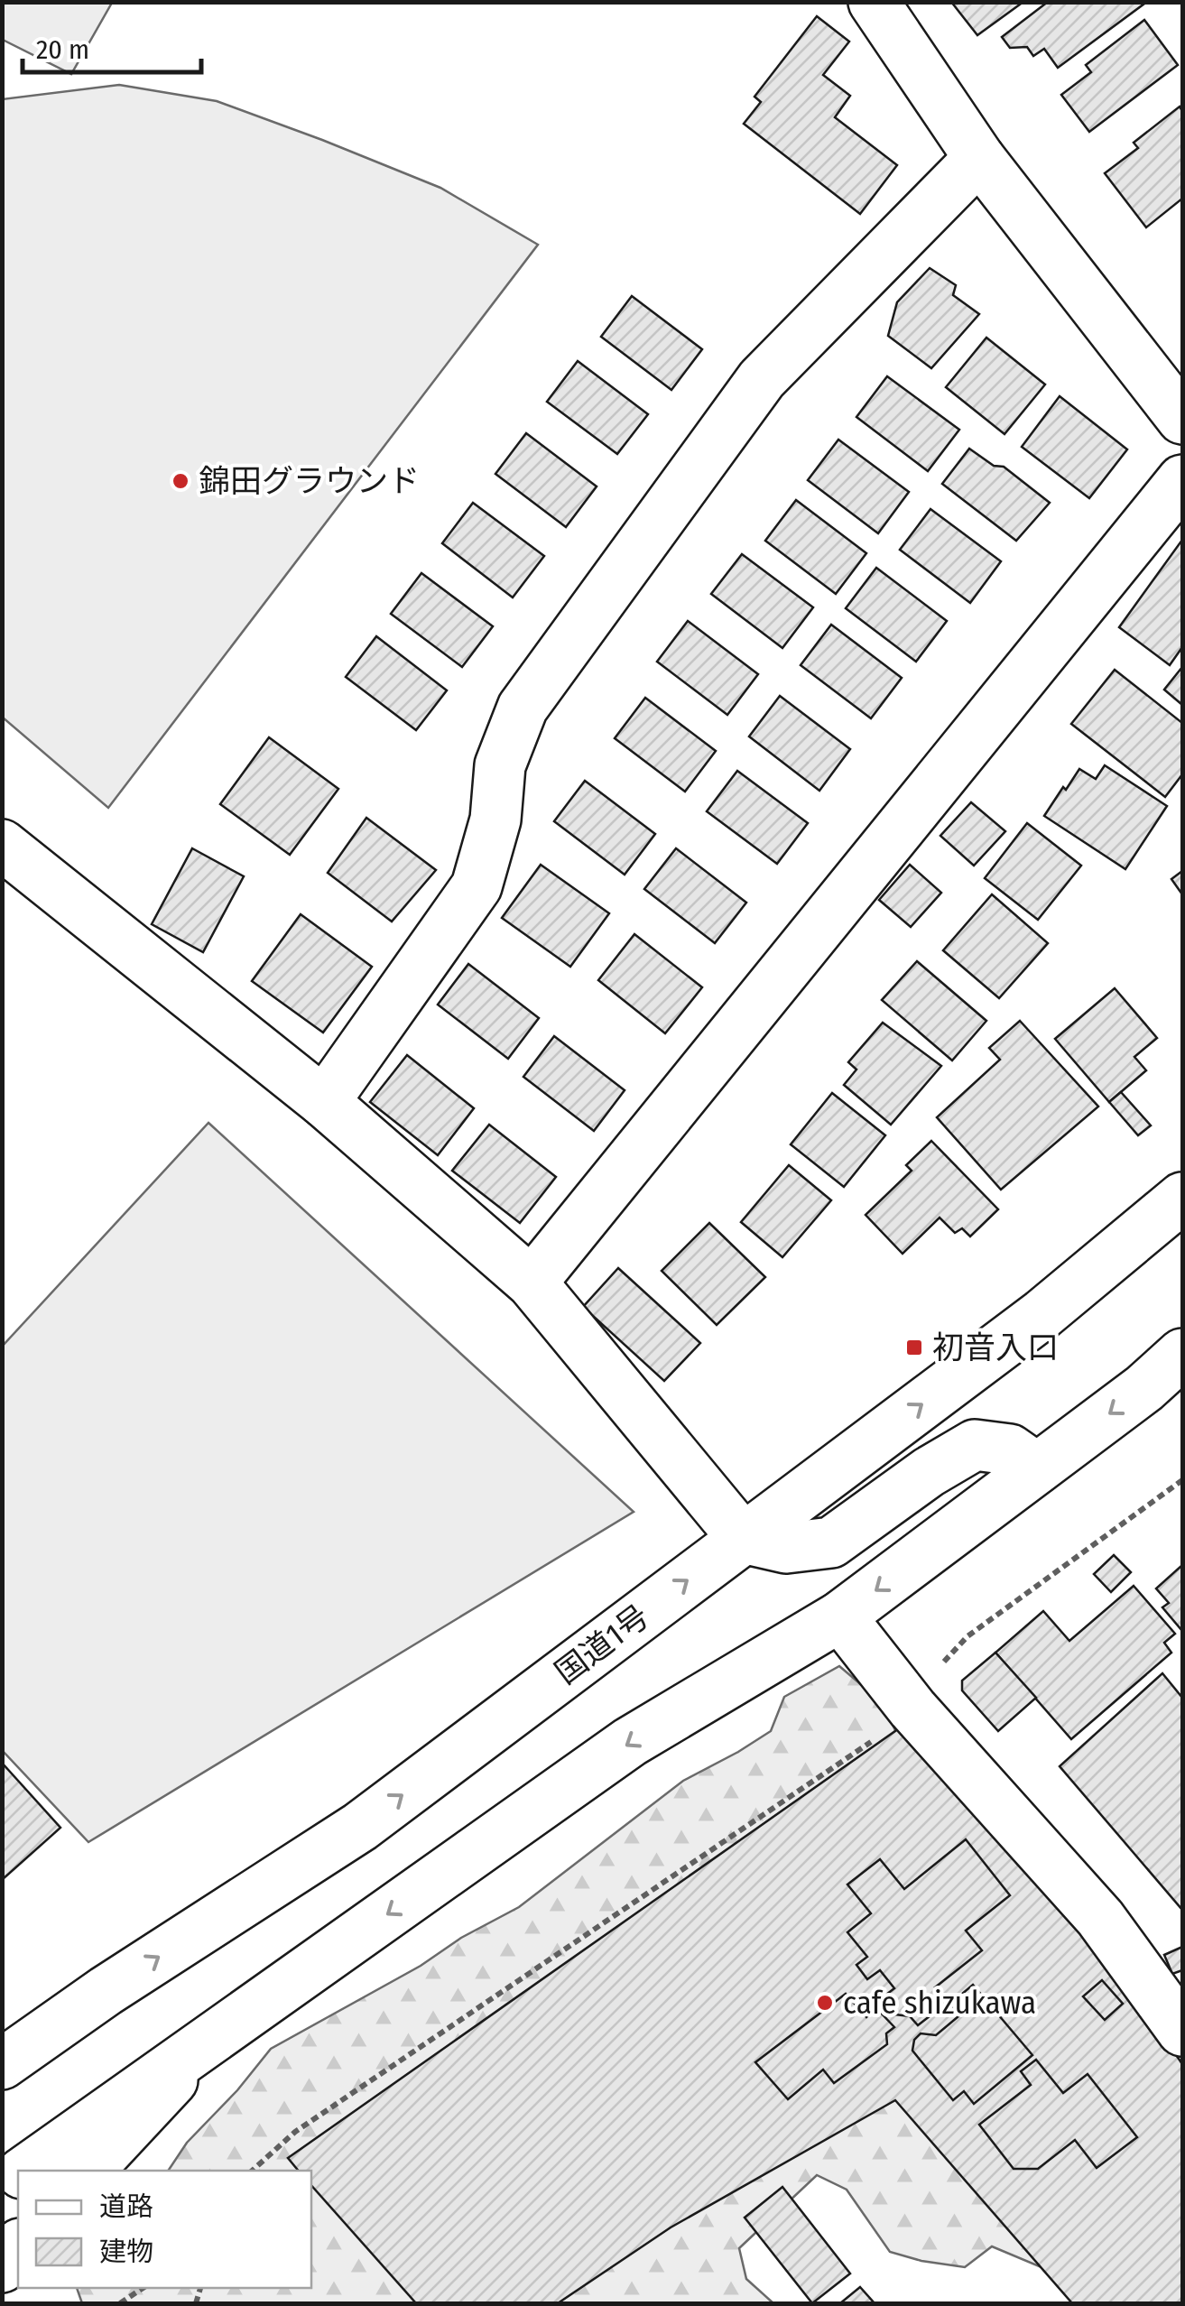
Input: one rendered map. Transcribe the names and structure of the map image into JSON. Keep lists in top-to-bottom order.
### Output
{
  "streets": {
    "main road": ["国道1号"]
  },
  "places": {
    "other": ["錦田グラウンド", "cafe shizukawa"],
    "transit": ["初音入口"]
  },
  "legend": ["道路", "建物"],
  "scale_bar": "20 m"
}
